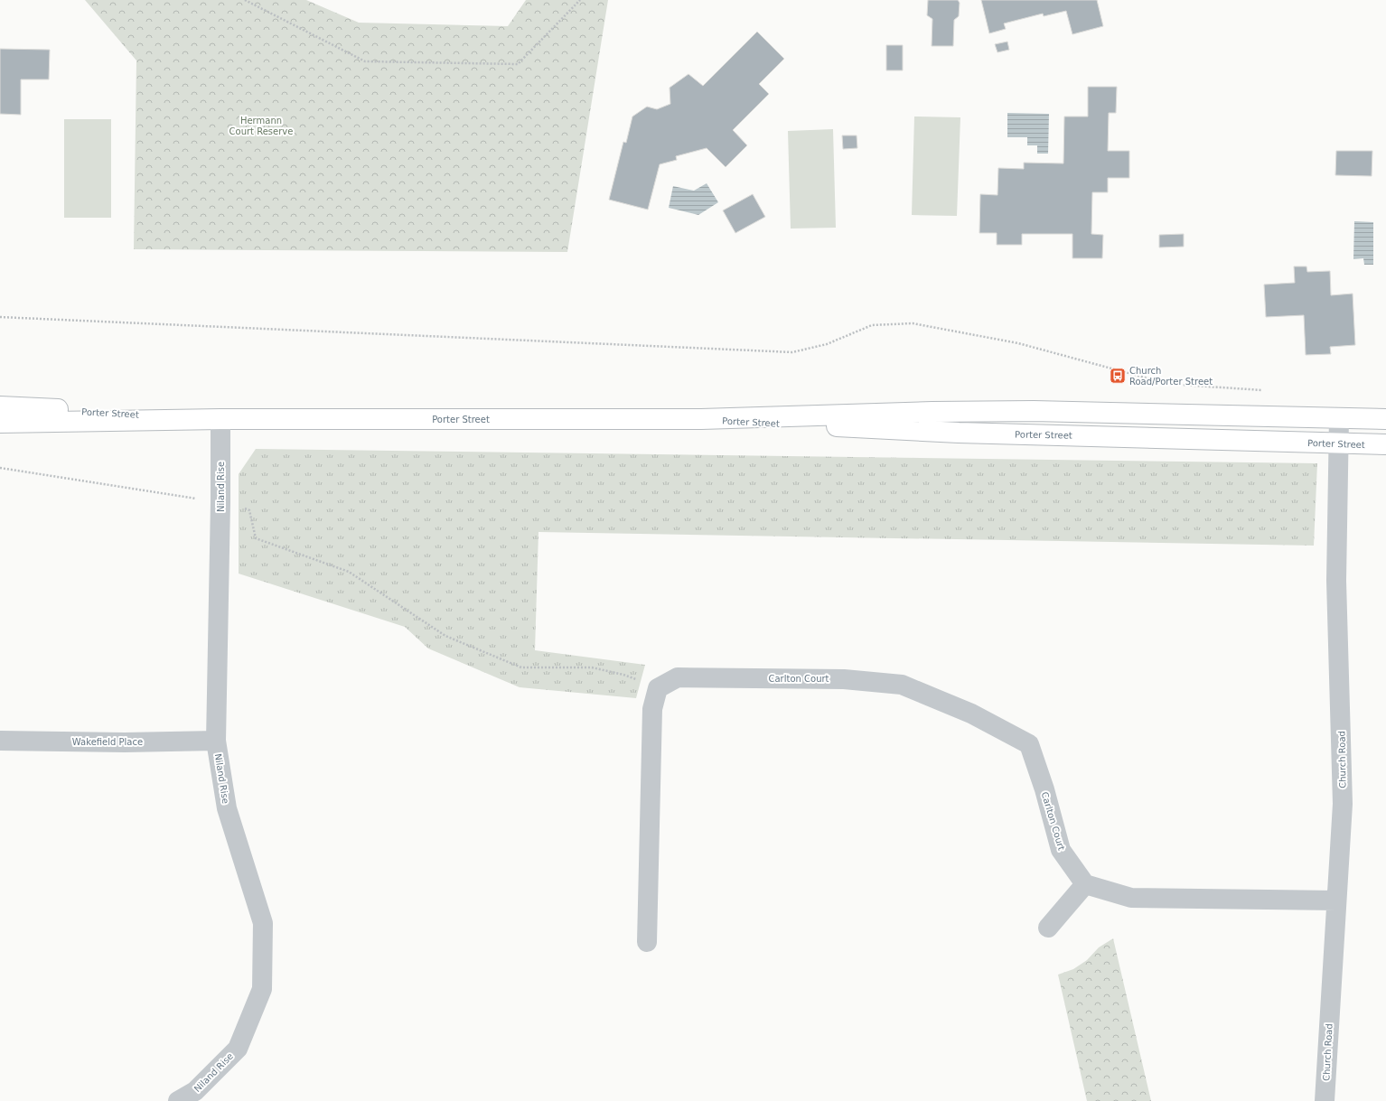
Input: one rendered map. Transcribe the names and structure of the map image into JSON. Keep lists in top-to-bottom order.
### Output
{
  "streets": {
    "main road": ["Porter Street"],
    "street": [
      "Niland Rise",
      "Carlton Court",
      "Wakefield Place",
      "Church Road"
    ]
  },
  "crossings": [
    ["Porter Street", "Niland Rise"],
    ["Porter Street", "Church Road"],
    ["Niland Rise", "Wakefield Place"]
  ],
  "parks": ["Hermann Court Reserve"],
  "places": {
    "bus stop": ["Church Road/Porter Street"]
  }
}
